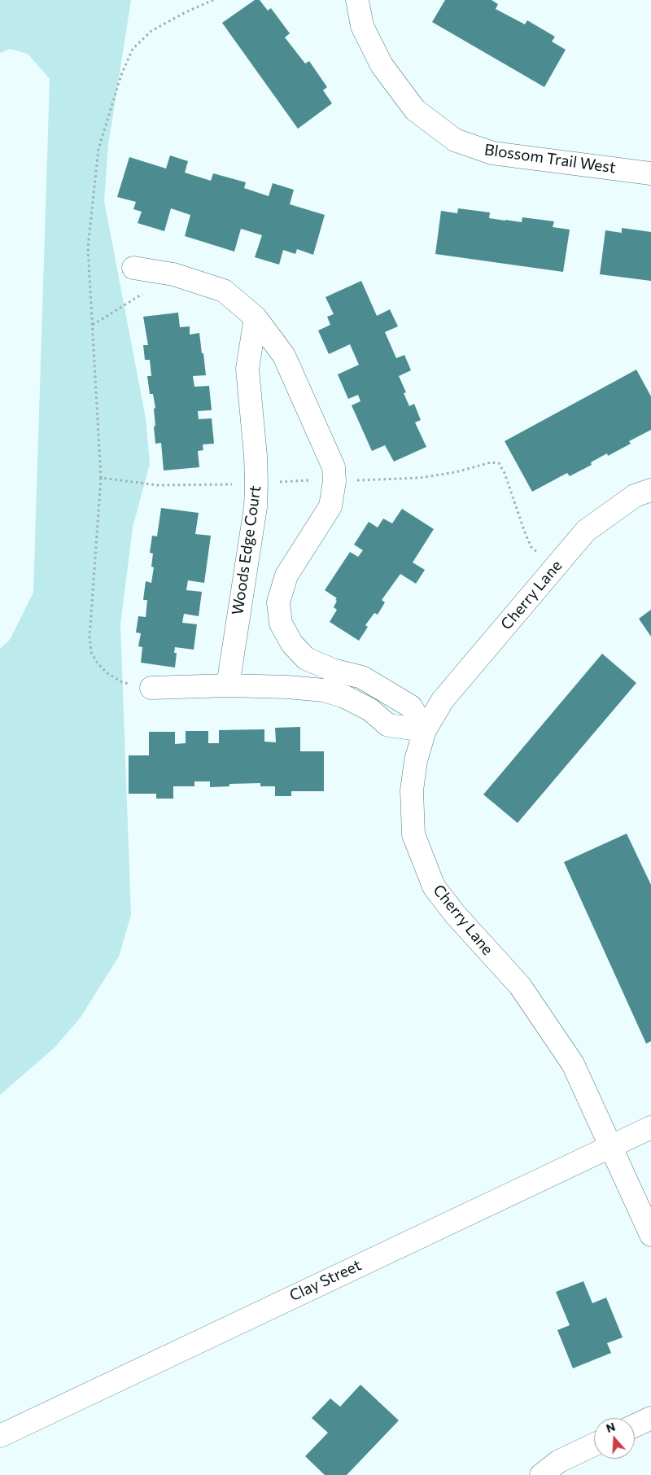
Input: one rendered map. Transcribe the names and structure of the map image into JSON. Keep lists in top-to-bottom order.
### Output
{
  "streets": {
    "street": [
      "Blossom Trail West",
      "Woods Edge Court",
      "Cherry Lane",
      "Clay Street"
    ]
  },
  "crossings": [
    ["Cherry Lane", "Clay Street"]
  ],
  "north": "top"
}
